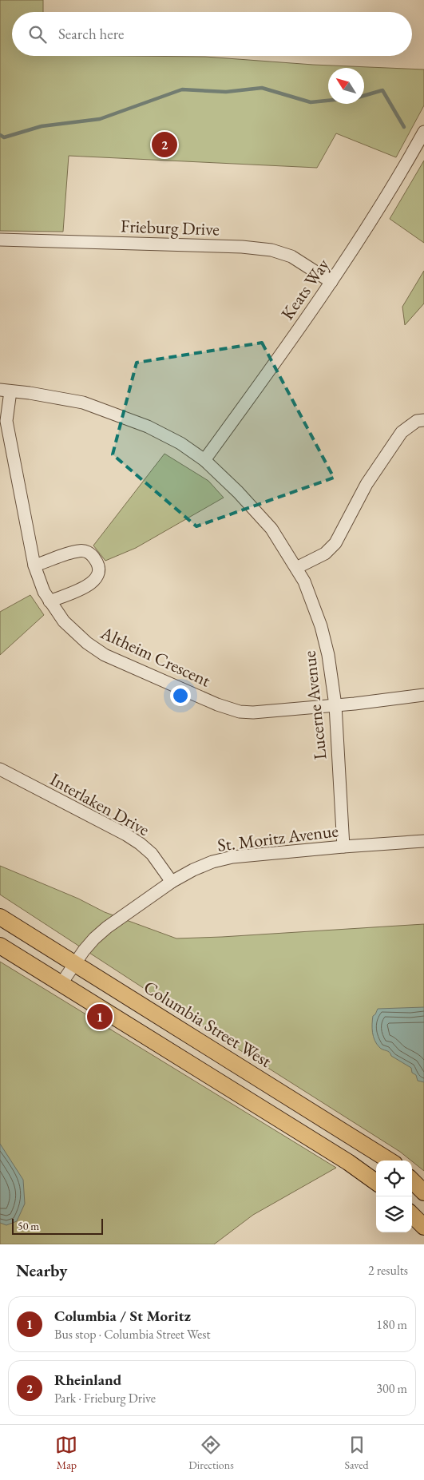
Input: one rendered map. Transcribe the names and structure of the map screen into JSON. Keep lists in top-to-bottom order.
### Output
{
  "streets": {
    "main road": ["Columbia Street West"],
    "street": [
      "Frieburg Drive",
      "Keats Way",
      "Altheim Crescent",
      "Lucerne Avenue",
      "Interlaken Drive",
      "St. Moritz Avenue"
    ]
  },
  "crossings": [
    ["Frieburg Drive", "Keats Way"],
    ["Keats Way", "Lucerne Avenue"],
    ["Altheim Crescent", "Lucerne Avenue"],
    ["Lucerne Avenue", "St. Moritz Avenue"],
    ["Interlaken Drive", "St. Moritz Avenue"],
    ["St. Moritz Avenue", "Columbia Street West"]
  ],
  "scale_bar": "50 m",
  "north": "top left",
  "page": {
    "search": "Search here",
    "pins": ["2", "1"],
    "scale": "50 m",
    "heading": ["Nearby", "2 results"],
    "list": [
      {
        "mark": "1",
        "name": "Columbia / St Moritz",
        "note": "Bus stop · Columbia Street West",
        "value": "180 m"
      },
      {
        "mark": "2",
        "name": "Rheinland",
        "note": "Park · Frieburg Drive",
        "value": "300 m"
      }
    ],
    "nav": ["Map", "Directions", "Saved"]
  }
}
